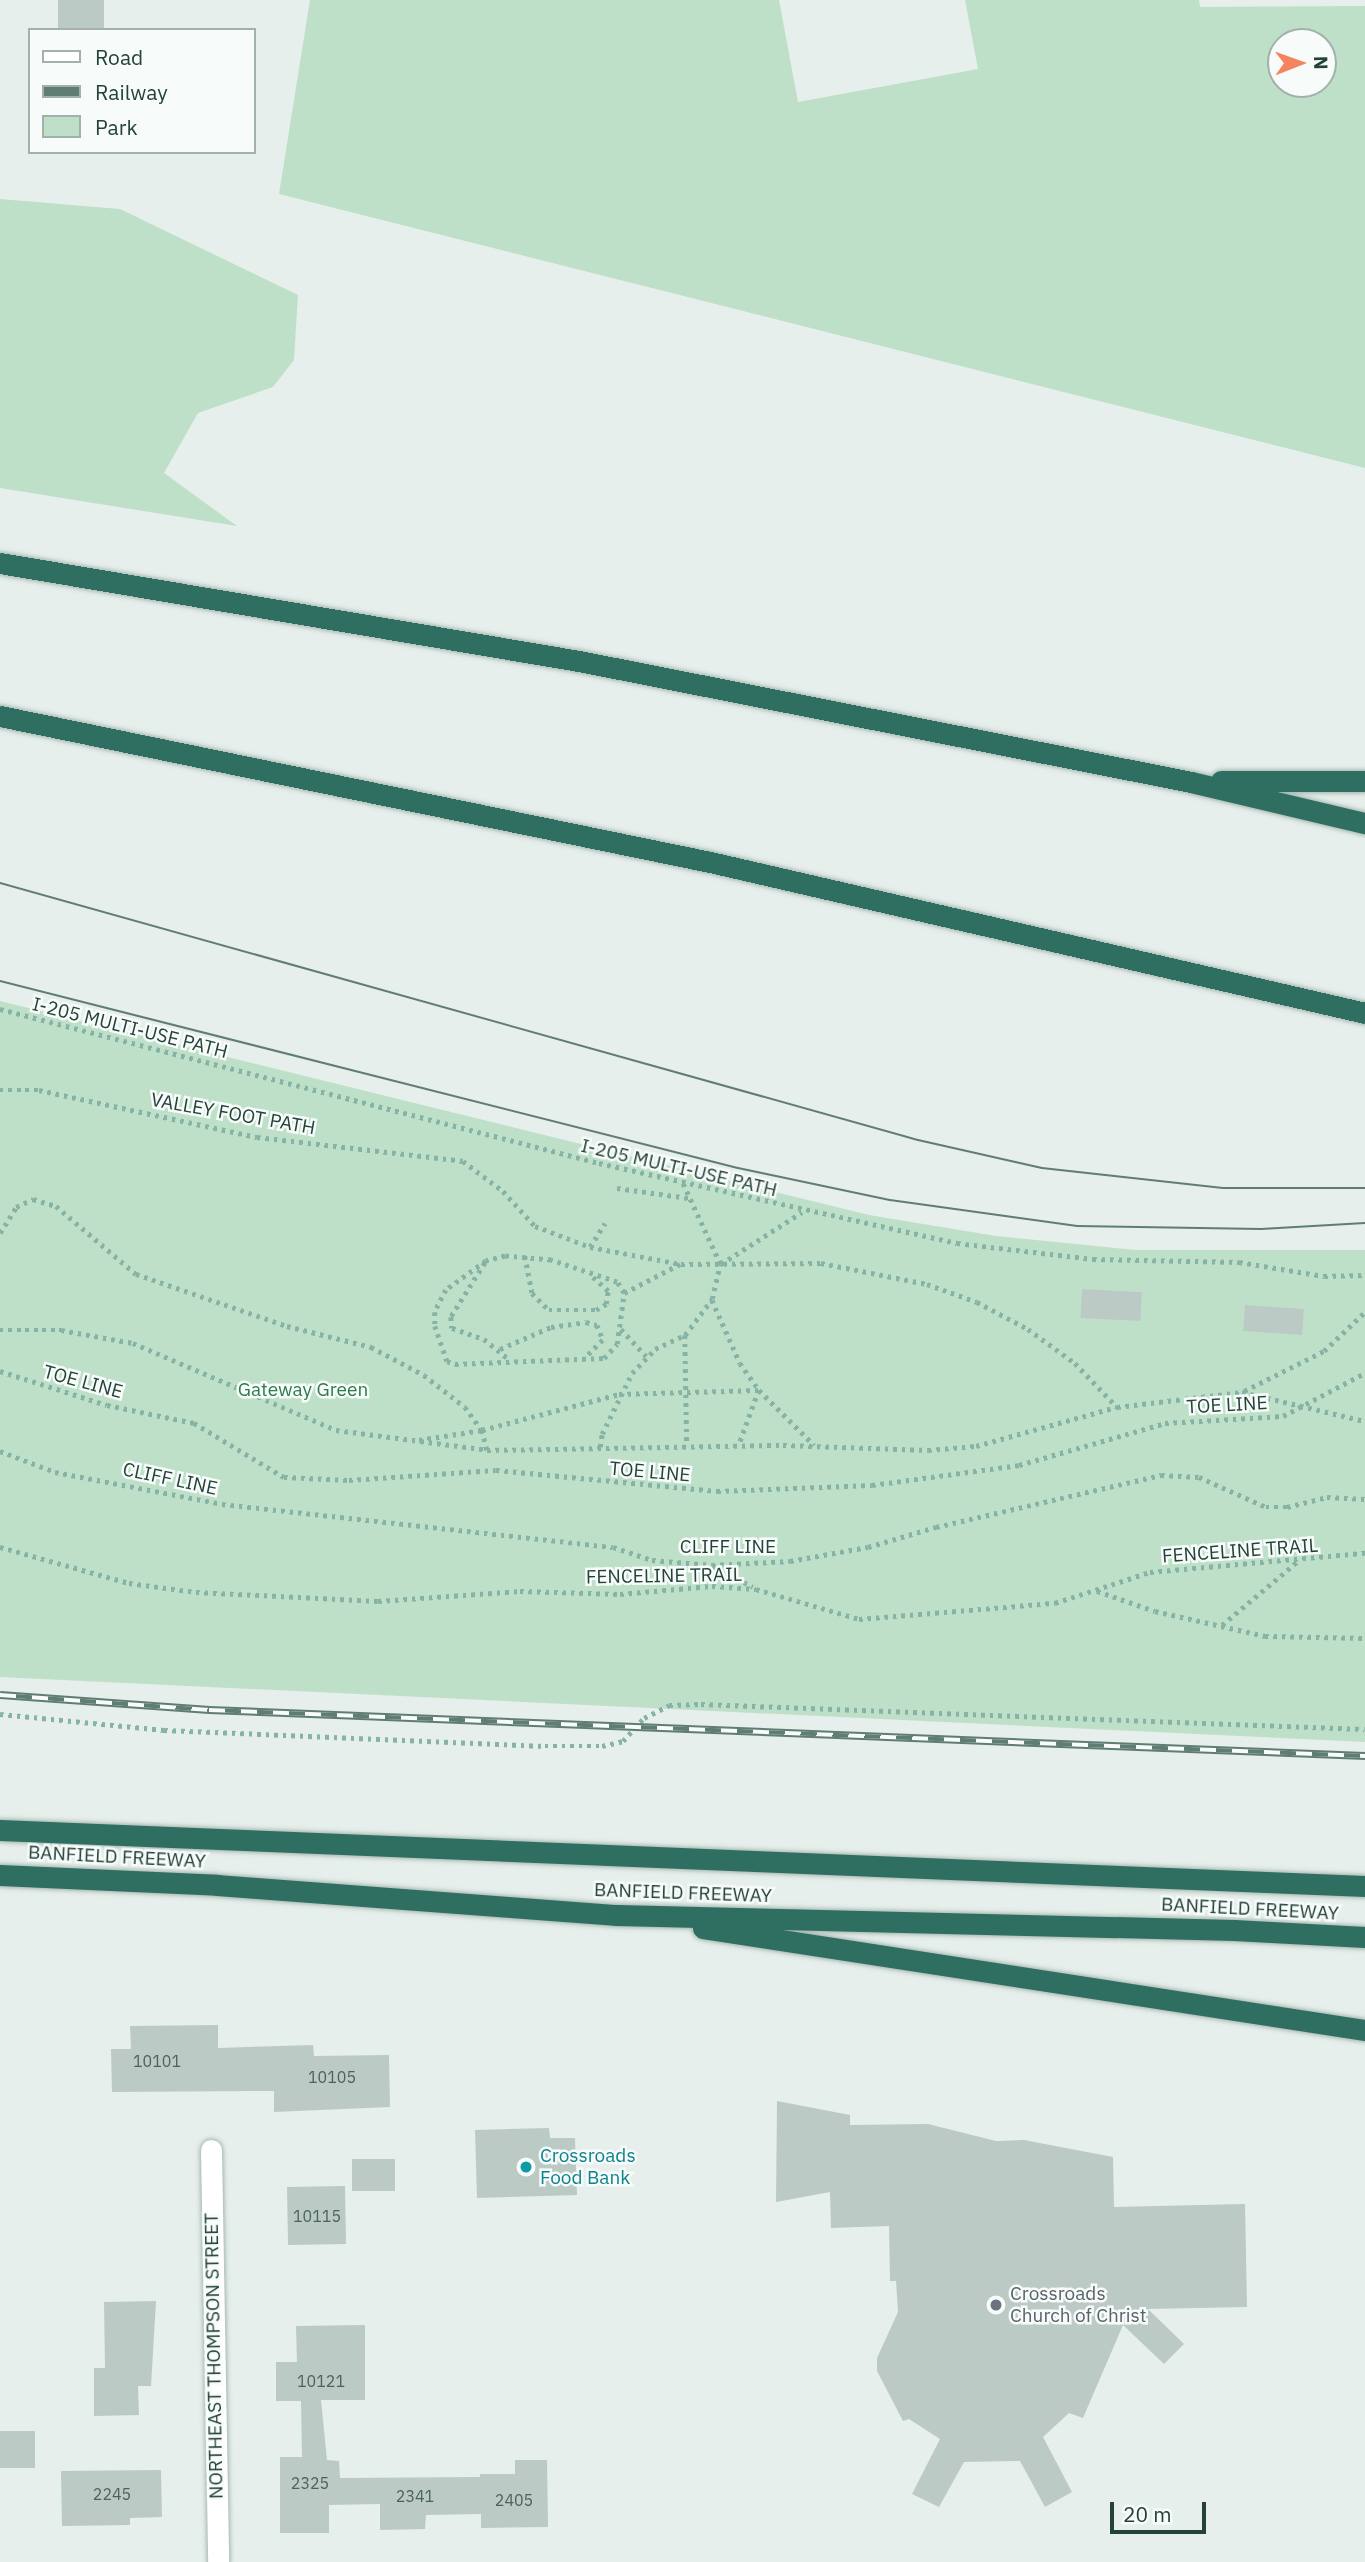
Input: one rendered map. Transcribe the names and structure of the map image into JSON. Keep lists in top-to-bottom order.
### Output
{
  "streets": {
    "highway": ["BANFIELD FREEWAY"],
    "street": ["NORTHEAST THOMPSON STREET"],
    "path": [
      "I-205 MULTI-USE PATH",
      "VALLEY FOOT PATH",
      "TOE LINE",
      "CLIFF LINE",
      "FENCELINE TRAIL"
    ]
  },
  "parks": ["Gateway Green"],
  "places": ["Crossroads Food Bank", "Crossroads Church of Christ"],
  "house_numbers": [
    "10101",
    "10105",
    "10115",
    "10121",
    "2325",
    "2245",
    "2341",
    "2405"
  ],
  "legend": ["Road", "Railway", "Park"],
  "scale_bar": "20 m",
  "north": "right"
}
